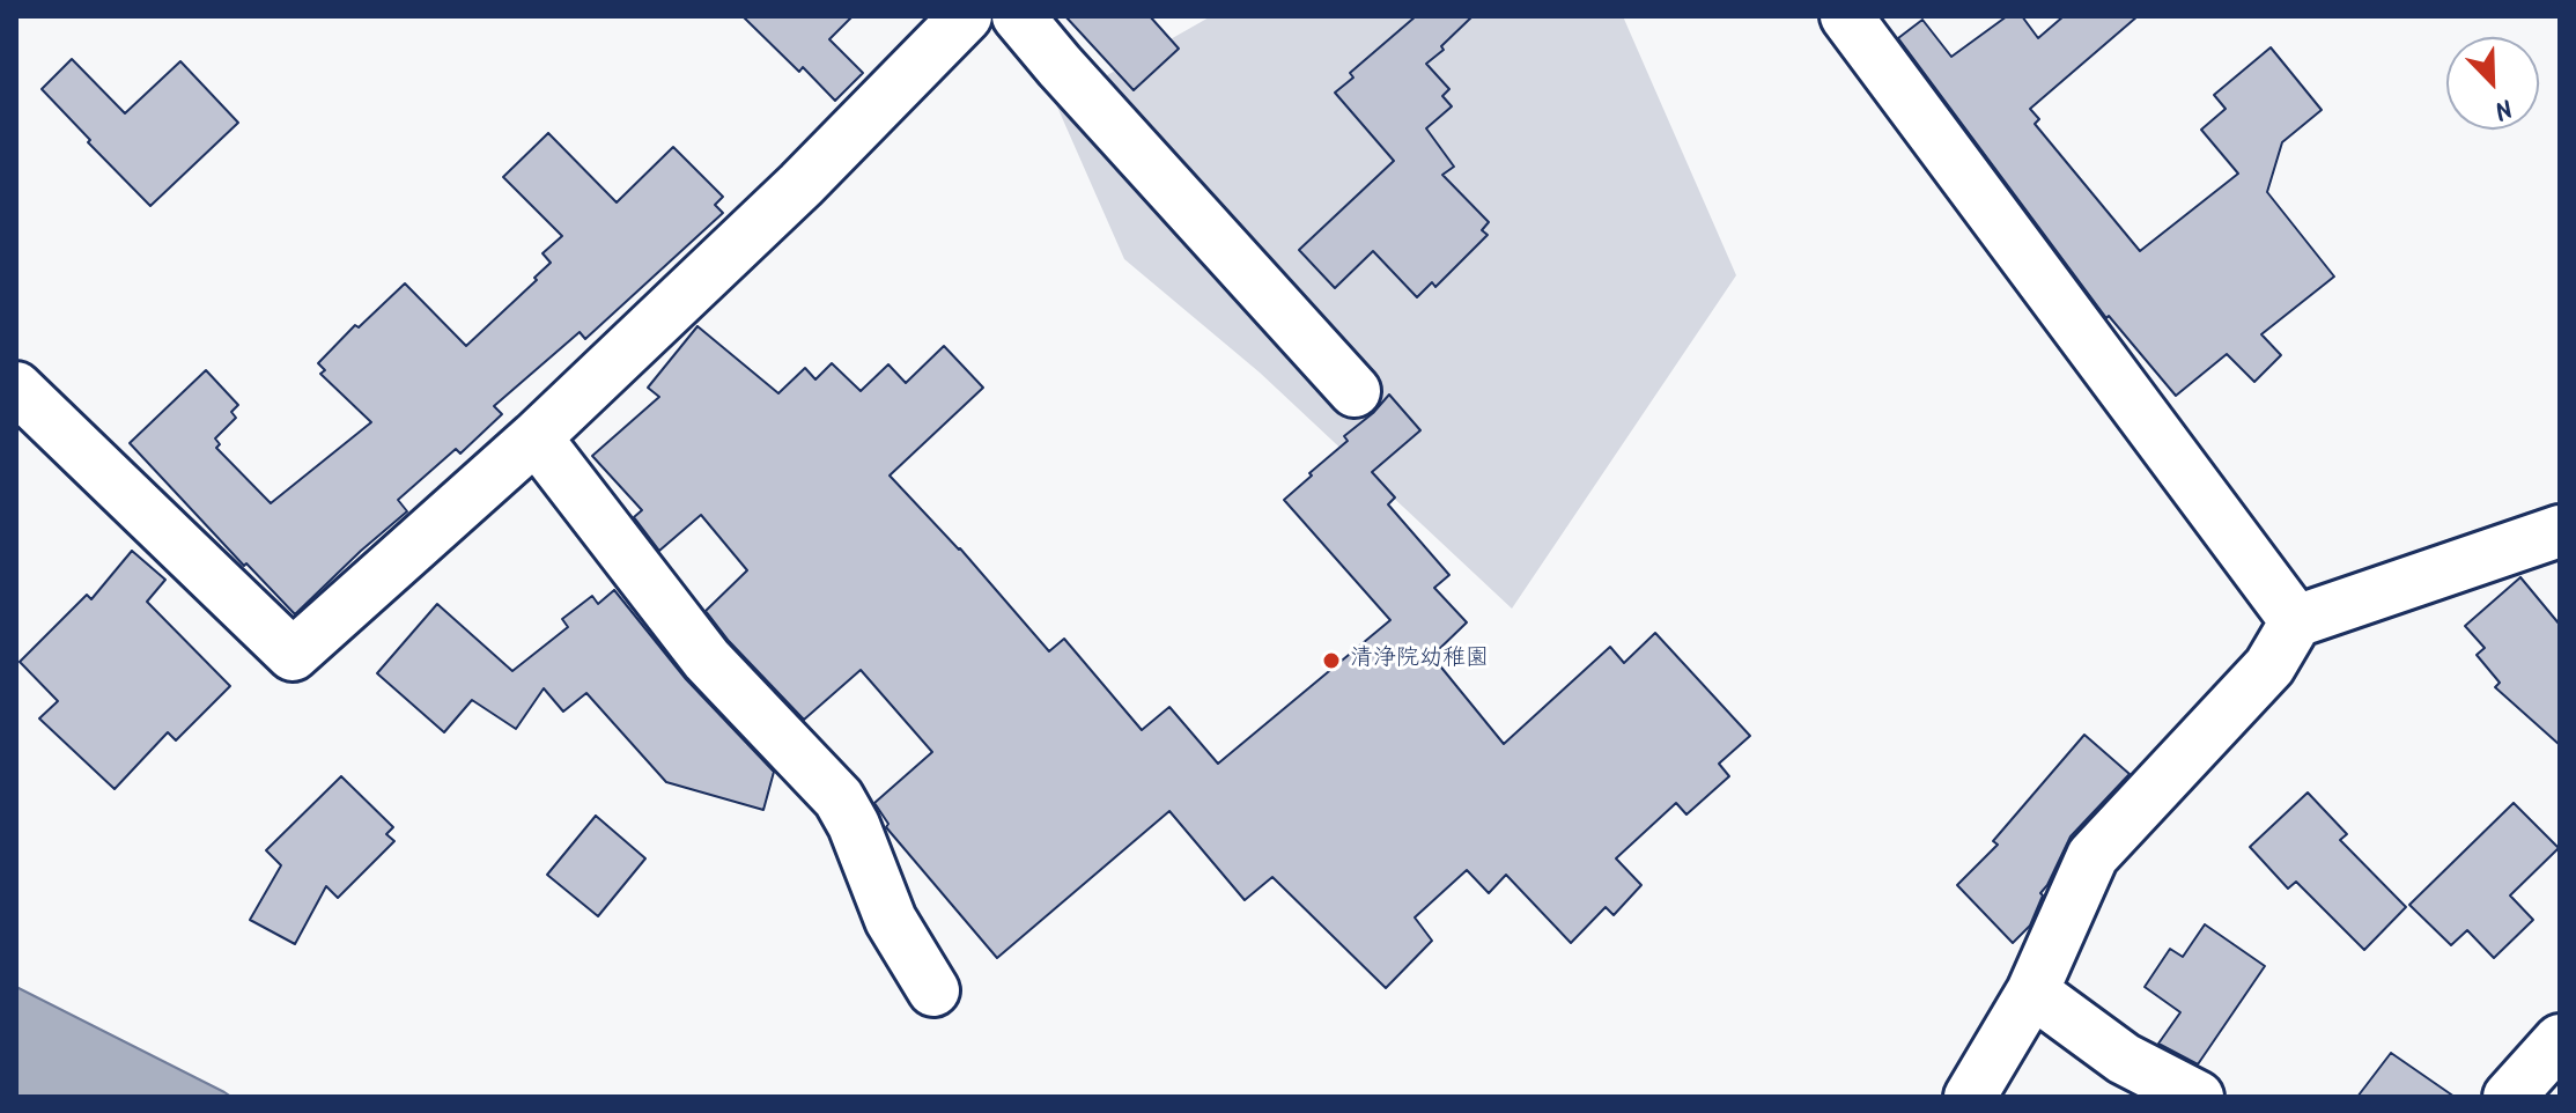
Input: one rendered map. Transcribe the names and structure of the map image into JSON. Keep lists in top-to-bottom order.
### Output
{
  "places": ["清浄院幼稚園"],
  "north": "bottom right"
}
